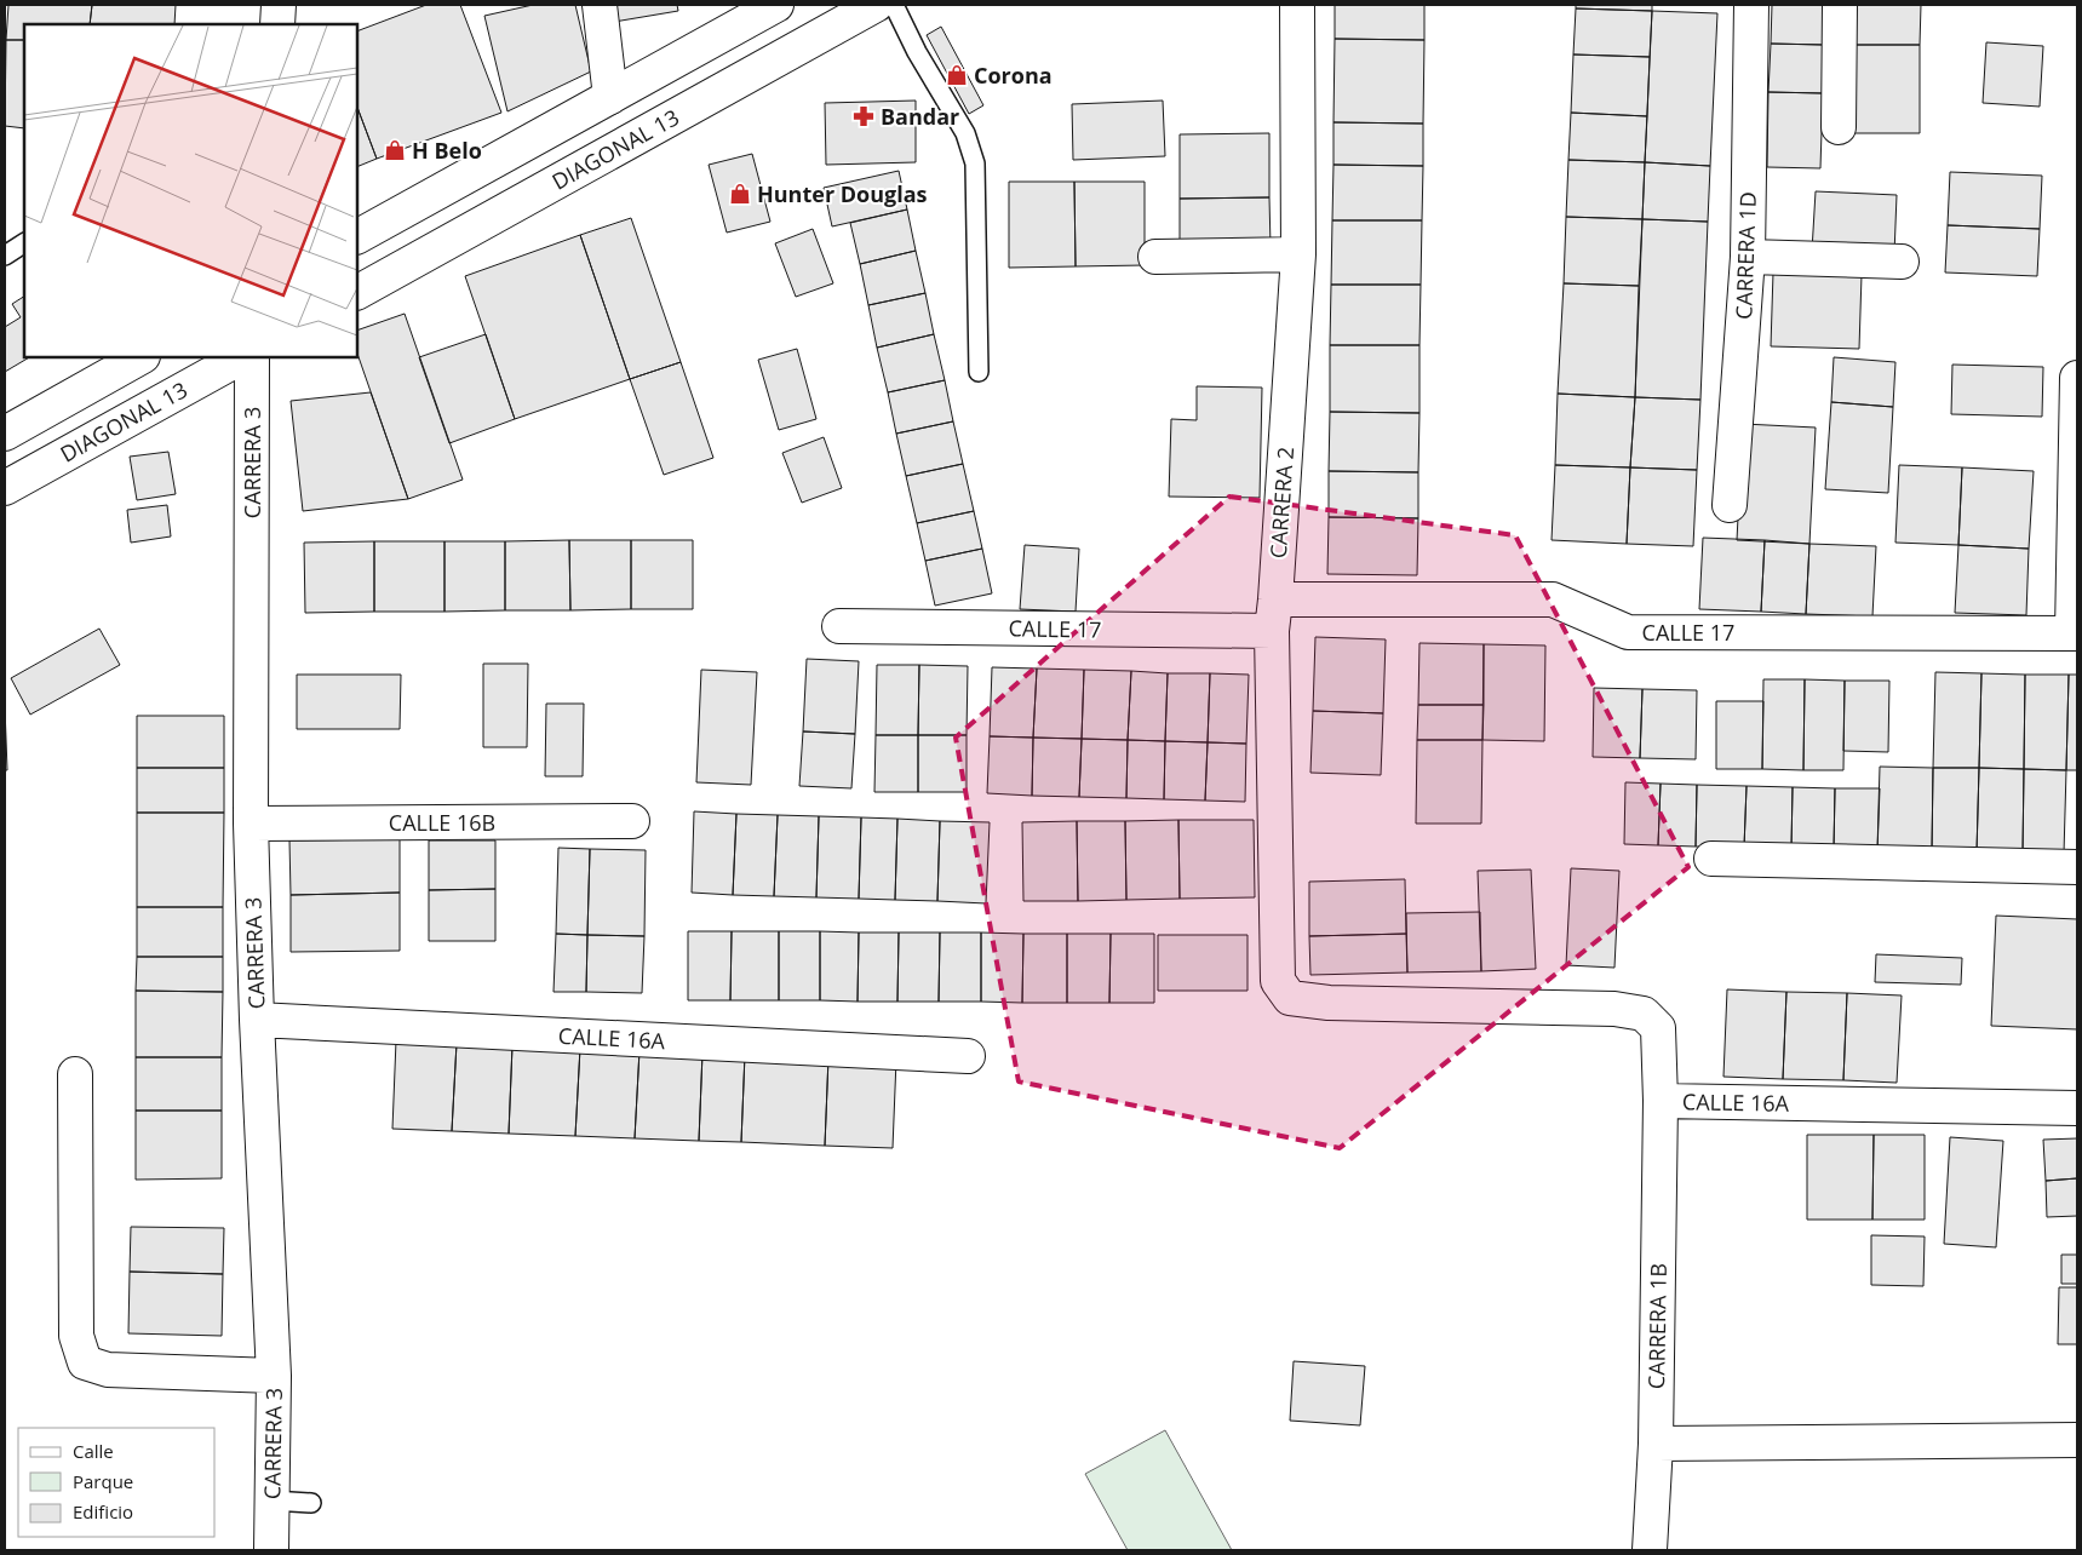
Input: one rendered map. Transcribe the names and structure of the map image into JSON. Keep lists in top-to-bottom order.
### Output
{
  "streets": {
    "street": [
      "DIAGONAL 13",
      "CARRERA 1D",
      "CARRERA 3",
      "CARRERA 2",
      "CALLE 17",
      "CALLE 16B",
      "CALLE 16A",
      "CARRERA 1B"
    ]
  },
  "crossings": [
    ["CARRERA 3", "CALLE 16B"],
    ["CARRERA 3", "CALLE 16A"],
    ["CARRERA 2", "CALLE 17"],
    ["CARRERA 2", "CALLE 16A"],
    ["CALLE 16A", "CARRERA 1B"]
  ],
  "places": {
    "shop": ["Corona", "H Belo", "Hunter Douglas"],
    "pharmacy": ["Bandar"]
  },
  "legend": ["Calle", "Parque", "Edificio"]
}
